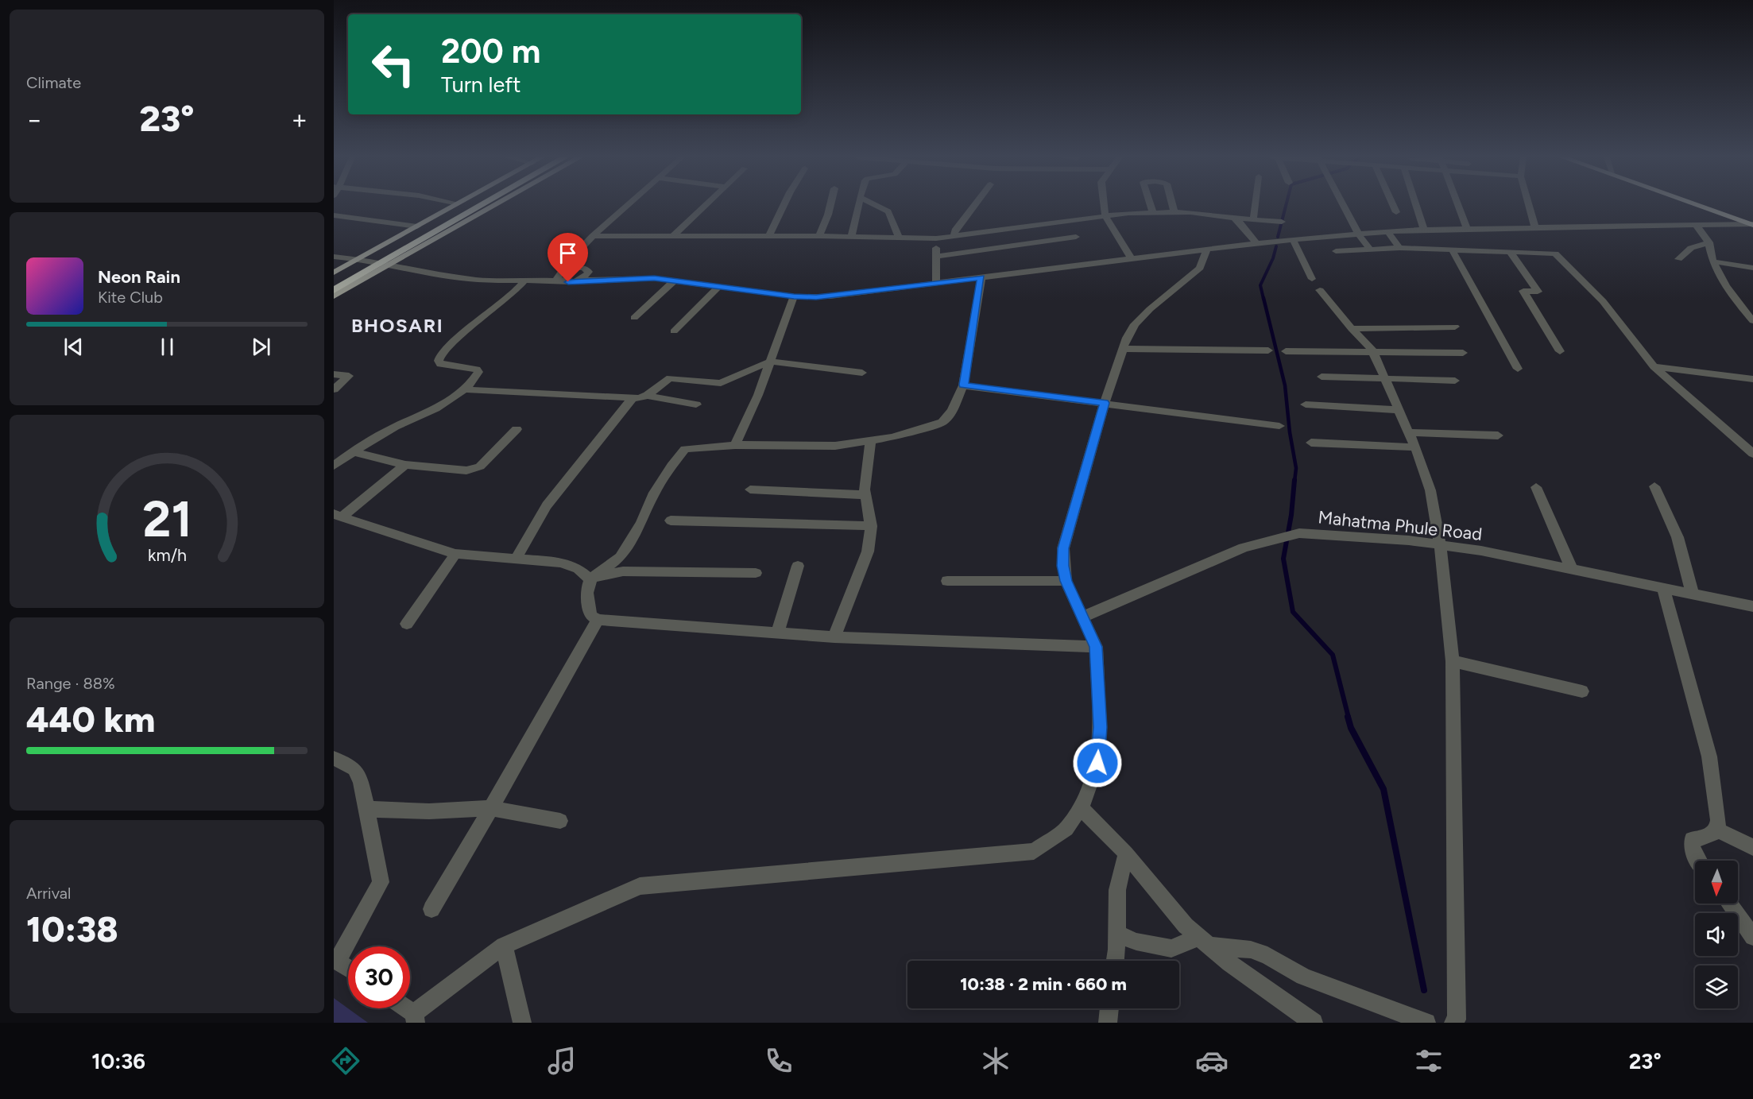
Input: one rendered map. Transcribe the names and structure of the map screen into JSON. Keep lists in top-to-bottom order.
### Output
{
  "streets": {
    "street": ["Mahatma Phule Road"]
  },
  "districts": ["BHOSARI"],
  "north": "bottom",
  "page": {
    "tile": [
      "Climate",
      ["Range · 88%", "440 km"],
      ["Arrival", "10:38"]
    ],
    "turn": ["200 m", "Turn left"],
    "heat": ["−", "23°", "+"],
    "song": ["Neon Rain", "Kite Club"],
    "limit": "30",
    "trip": "10:38 · 2 min · 660 m",
    "tabs": ["10:36", "23°"],
    "gauge": ["21", "km/h"]
  }
}
